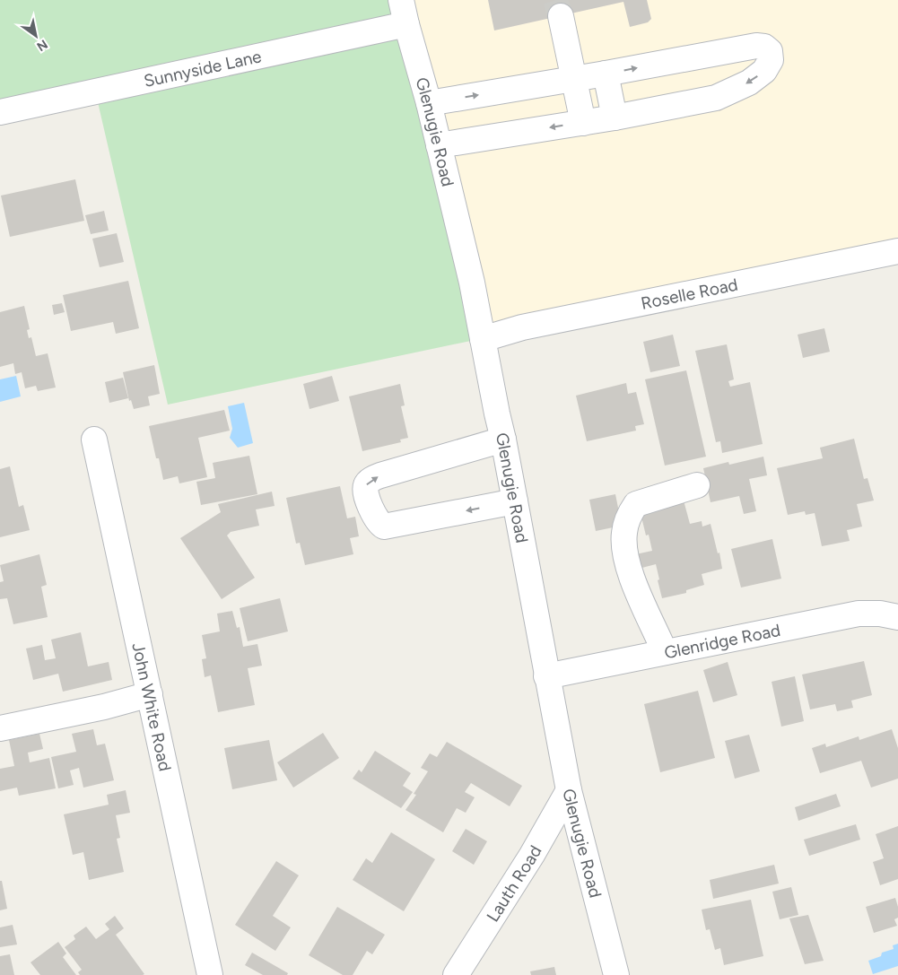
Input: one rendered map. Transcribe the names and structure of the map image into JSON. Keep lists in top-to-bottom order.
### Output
{
  "streets": {
    "street": [
      "Sunnyside Lane",
      "Glenugie Road",
      "Roselle Road",
      "Glenridge Road",
      "John White Road",
      "Lauth Road"
    ]
  },
  "crossings": [
    ["Sunnyside Lane", "Glenugie Road"],
    ["Glenugie Road", "Roselle Road"],
    ["Glenugie Road", "Glenridge Road"],
    ["Glenugie Road", "Lauth Road"]
  ],
  "north": "bottom right"
}
